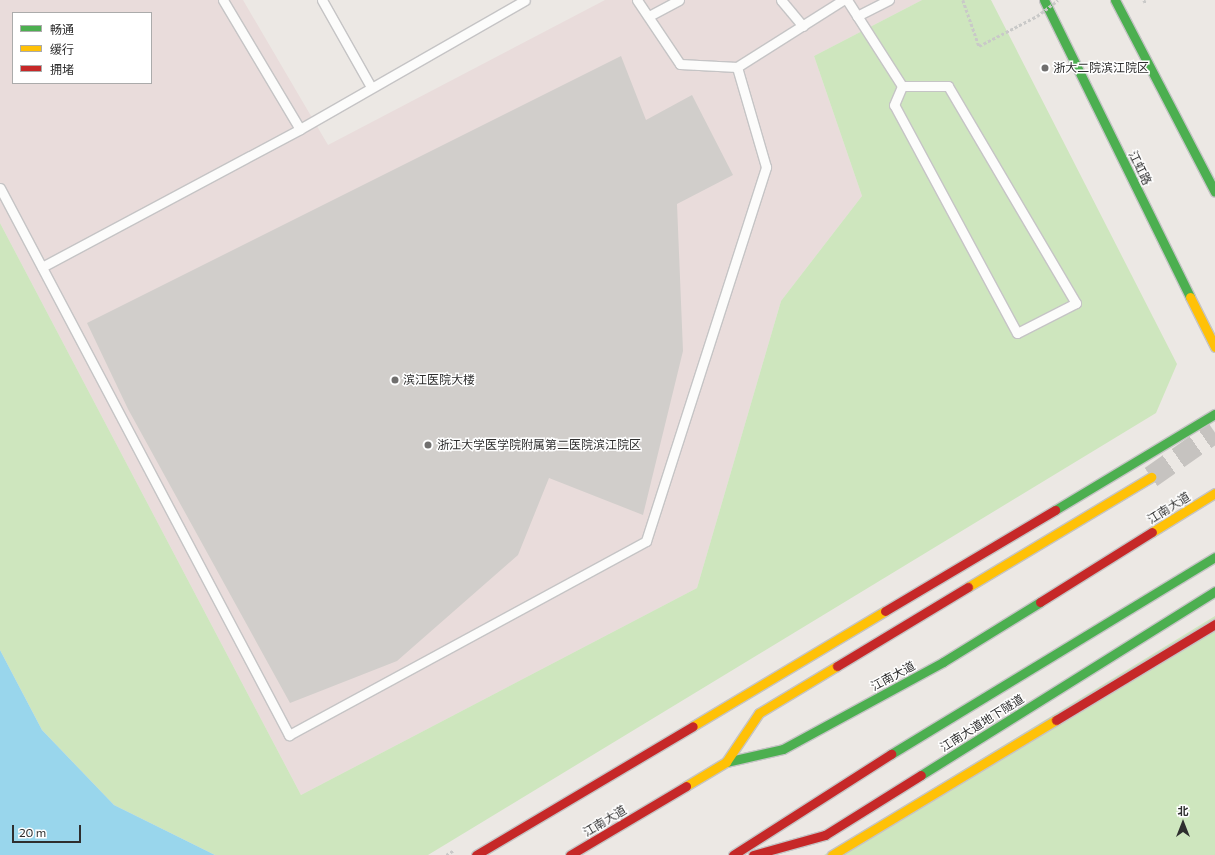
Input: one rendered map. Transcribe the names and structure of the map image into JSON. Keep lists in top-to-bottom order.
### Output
{
  "streets": {
    "main road": ["江虹路", "江南大道", "江南大道地下隧道"]
  },
  "places": ["浙大二院滨江院区", "滨江医院大楼", "浙江大学医学院附属第二医院滨江院区"],
  "legend": ["畅通", "缓行", "拥堵"],
  "scale_bar": "20 m",
  "north": "top"
}
